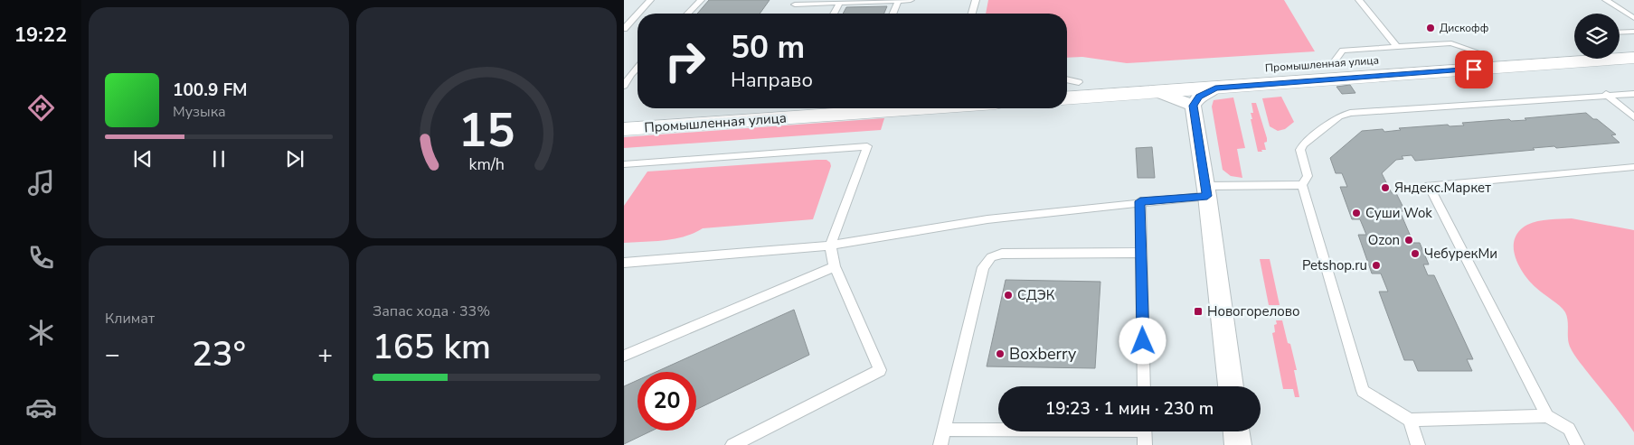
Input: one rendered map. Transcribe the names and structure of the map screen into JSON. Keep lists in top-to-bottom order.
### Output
{
  "streets": {
    "street": ["Промышленная улица"]
  },
  "places": {
    "other": [
      "Дискофф",
      "Яндекс.Маркет",
      "Суши Wok",
      "Ozon",
      "ЧебурекМи",
      "Petshop.ru",
      "СДЭК",
      "Boxberry"
    ],
    "transit": ["Новогорелово"]
  },
  "page": {
    "tabs": "19:22",
    "turn": ["50 m", "Направо"],
    "song": ["100.9 FM", "Музыка"],
    "tile": [
      "Климат",
      ["Запас хода · 33%", "165 km"]
    ],
    "heat": ["−", "23°", "+"],
    "limit": "20",
    "trip": "19:23 · 1 мин · 230 m",
    "gauge": ["15", "km/h"]
  }
}
